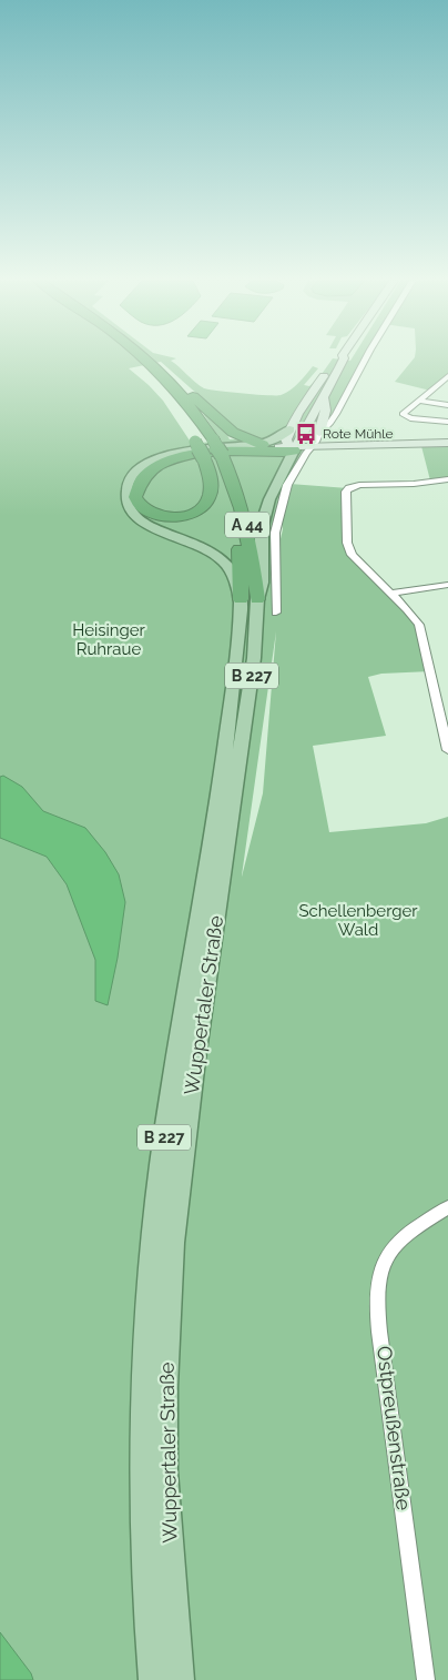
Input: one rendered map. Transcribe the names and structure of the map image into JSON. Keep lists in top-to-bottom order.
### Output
{
  "streets": {
    "highway": ["A 44"],
    "main road": ["B 227", "Wuppertaler Straße"],
    "street": ["Ostpreußenstraße"]
  },
  "crossings": [
    ["A 44", "Wuppertaler Straße"]
  ],
  "parks": ["Heisinger Ruhraue", "Schellenberger Wald"],
  "places": {
    "bus stop": ["Rote Mühle"]
  }
}
